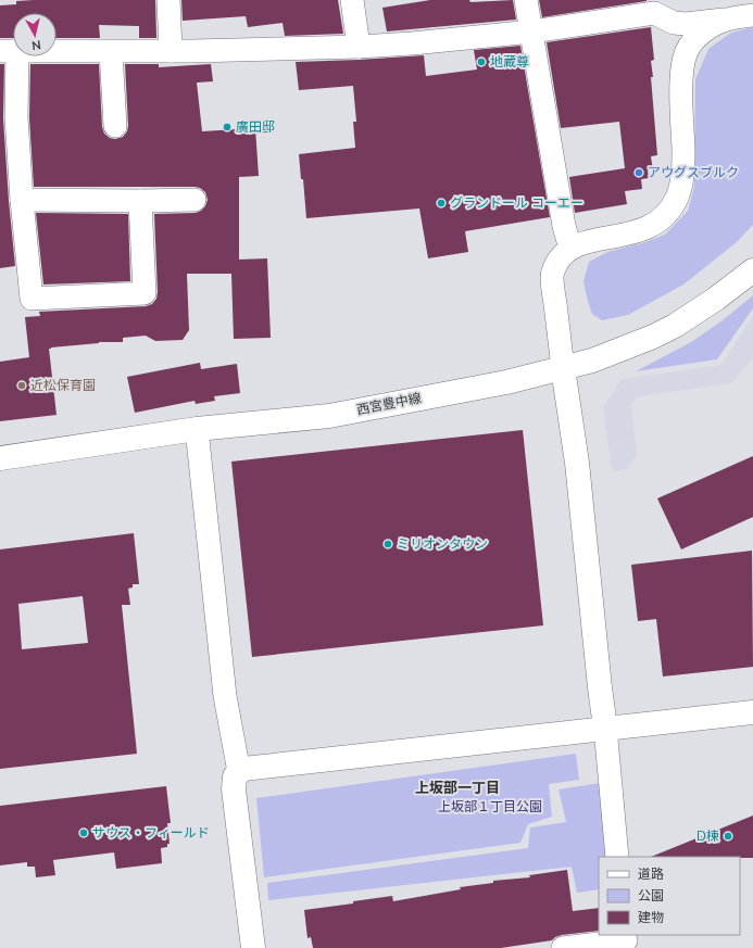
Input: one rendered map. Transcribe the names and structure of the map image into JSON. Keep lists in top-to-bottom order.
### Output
{
  "streets": {
    "street": ["西宮豊中線"]
  },
  "districts": ["上坂部一丁目"],
  "parks": ["上坂部１丁目公園"],
  "places": [
    "地蔵尊",
    "廣田邸",
    "アウグスブルク",
    "グランドール コーエー",
    "近松保育園",
    "ミリオンタウン",
    "サウス・フィールド",
    "D棟"
  ],
  "legend": ["道路", "公園", "建物"],
  "north": "bottom"
}
